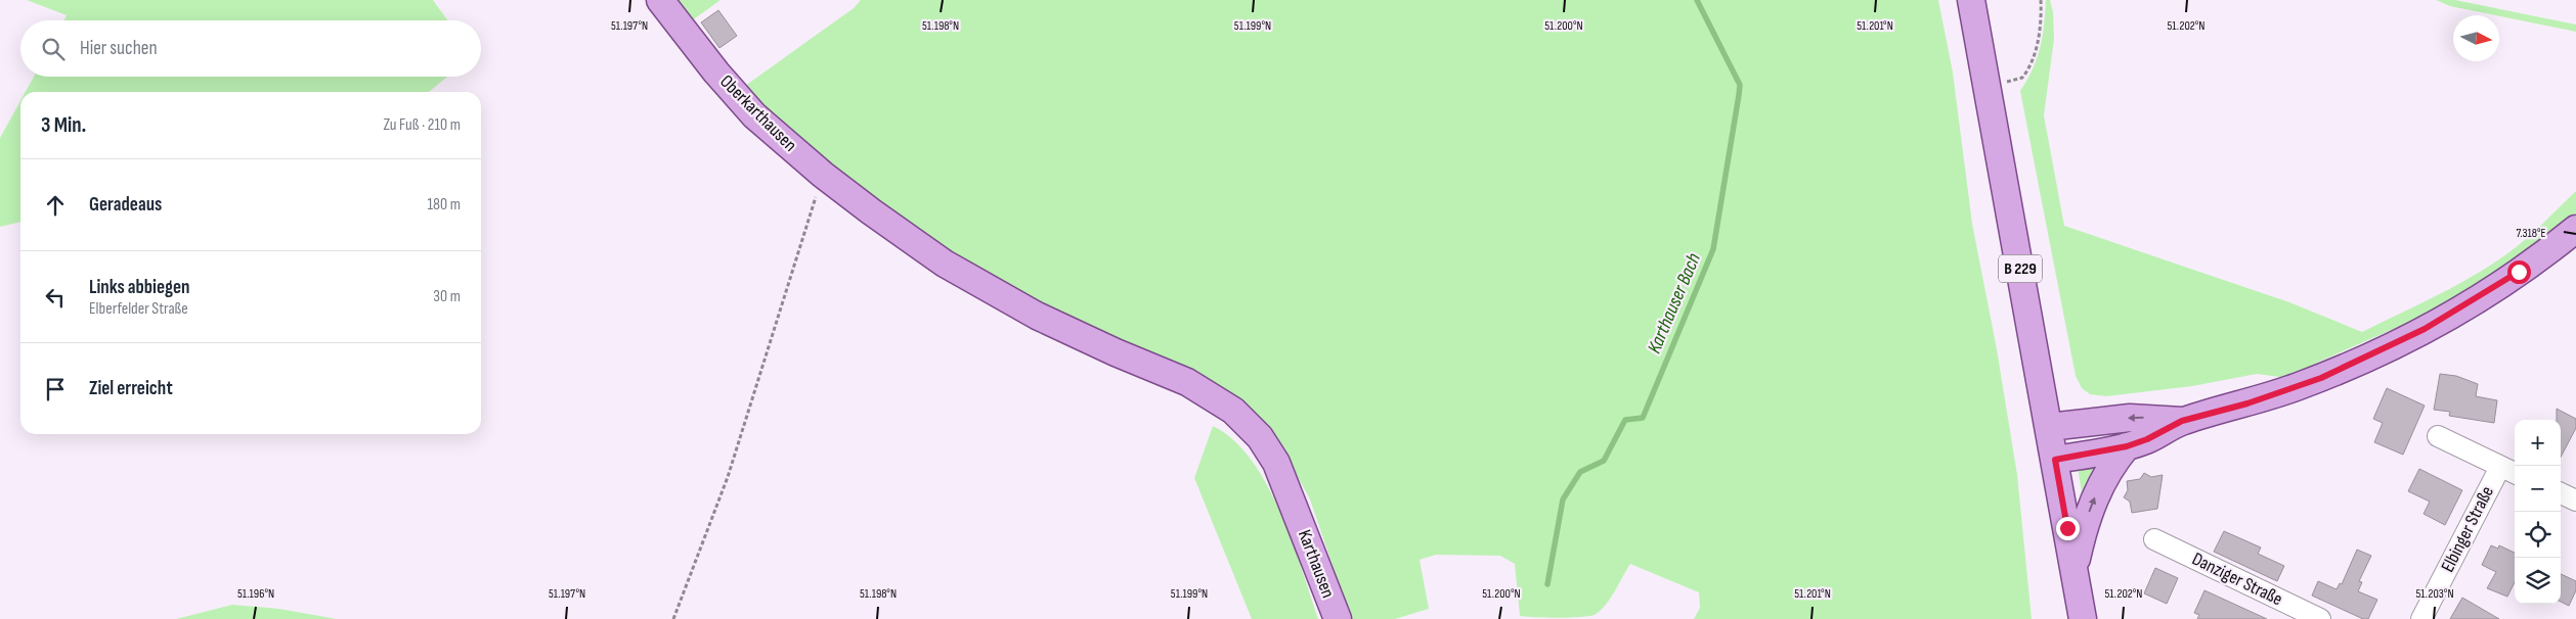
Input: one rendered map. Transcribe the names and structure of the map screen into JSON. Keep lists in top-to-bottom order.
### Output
{
  "streets": {
    "main road": ["Oberkarthausen", "B 229", "Karthausen"],
    "street": ["Elbinger Straße", "Danziger Straße"]
  },
  "crossings": [
    ["Oberkarthausen", "Karthausen"]
  ],
  "water": ["Karthauser Bach"],
  "north": "right",
  "page": {
    "search": "Hier suchen",
    "heading": ["3 Min.", "Zu Fuß · 210 m"],
    "list": [
      ["Geradeaus", "180 m"],
      ["Links abbiegen", "Elberfelder Straße", "30 m"],
      "Ziel erreicht"
    ],
    "map_buttons": ["+", "−"]
  },
  "coordinates": [
    "51.197°N",
    "51.198°N",
    "51.199°N",
    "51.200°N",
    "51.201°N",
    "51.202°N",
    "7.318°E",
    "51.196°N",
    "51.203°N"
  ]
}
